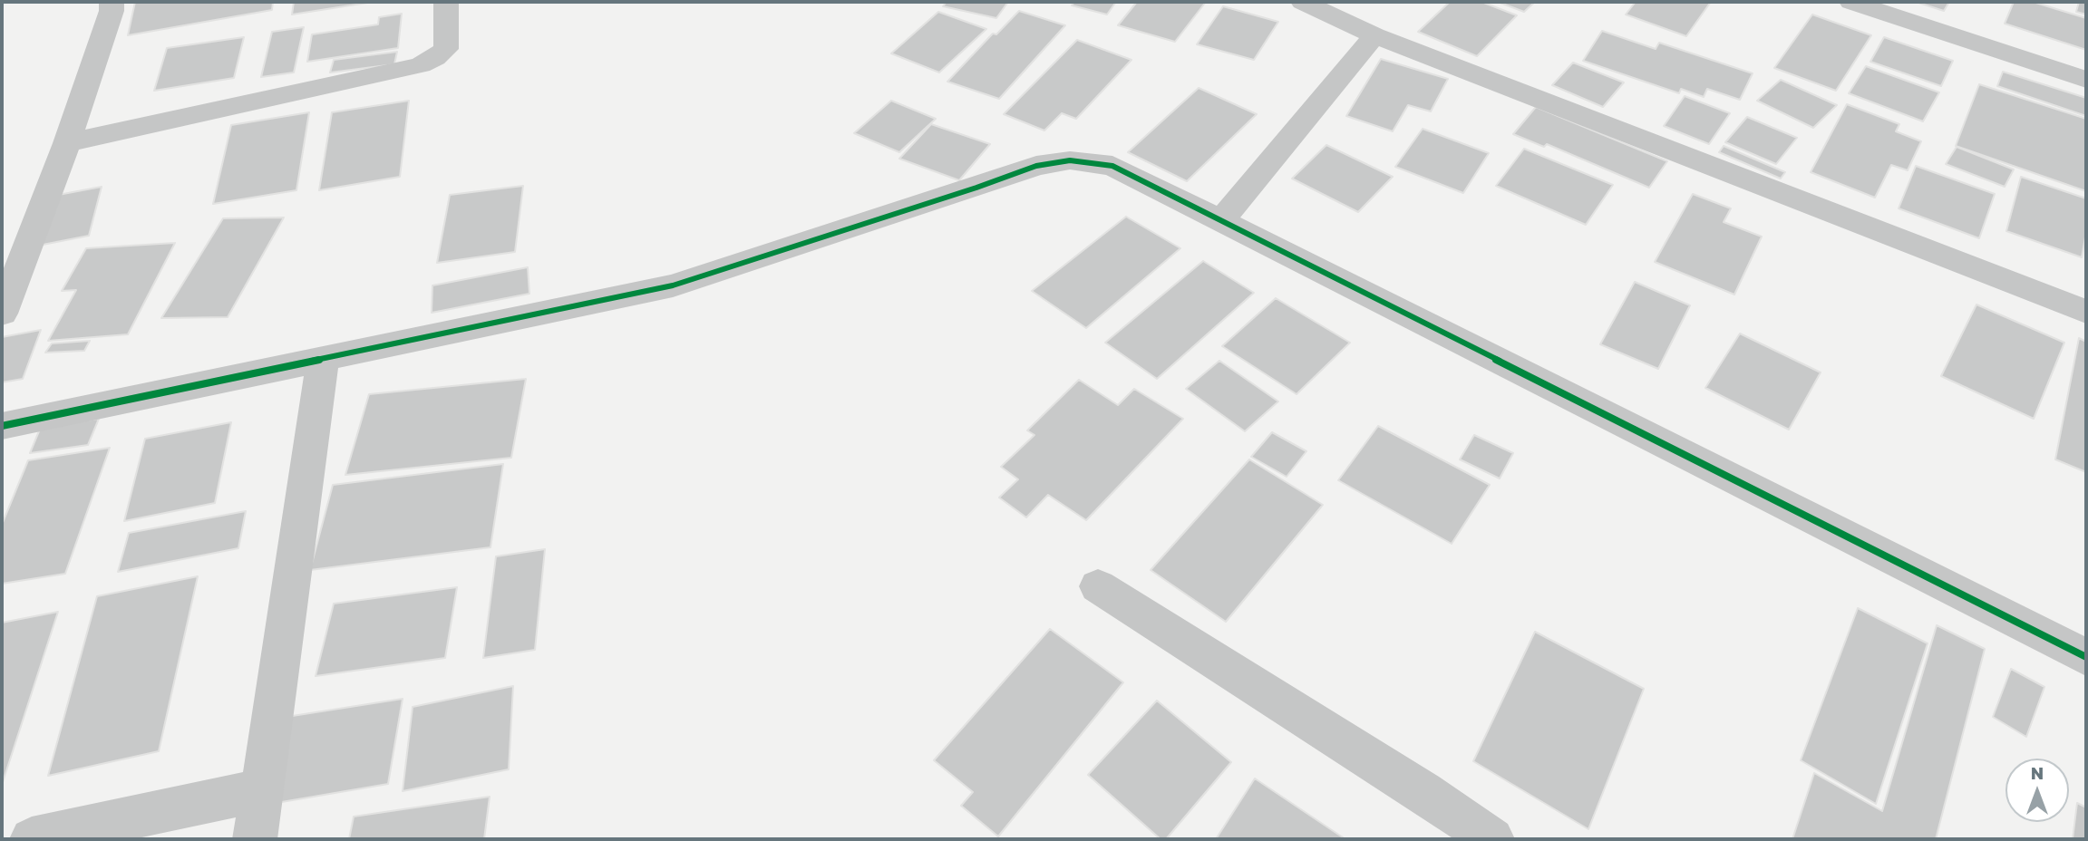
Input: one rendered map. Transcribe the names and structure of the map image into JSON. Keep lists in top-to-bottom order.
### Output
{
  "north": "top"
}
